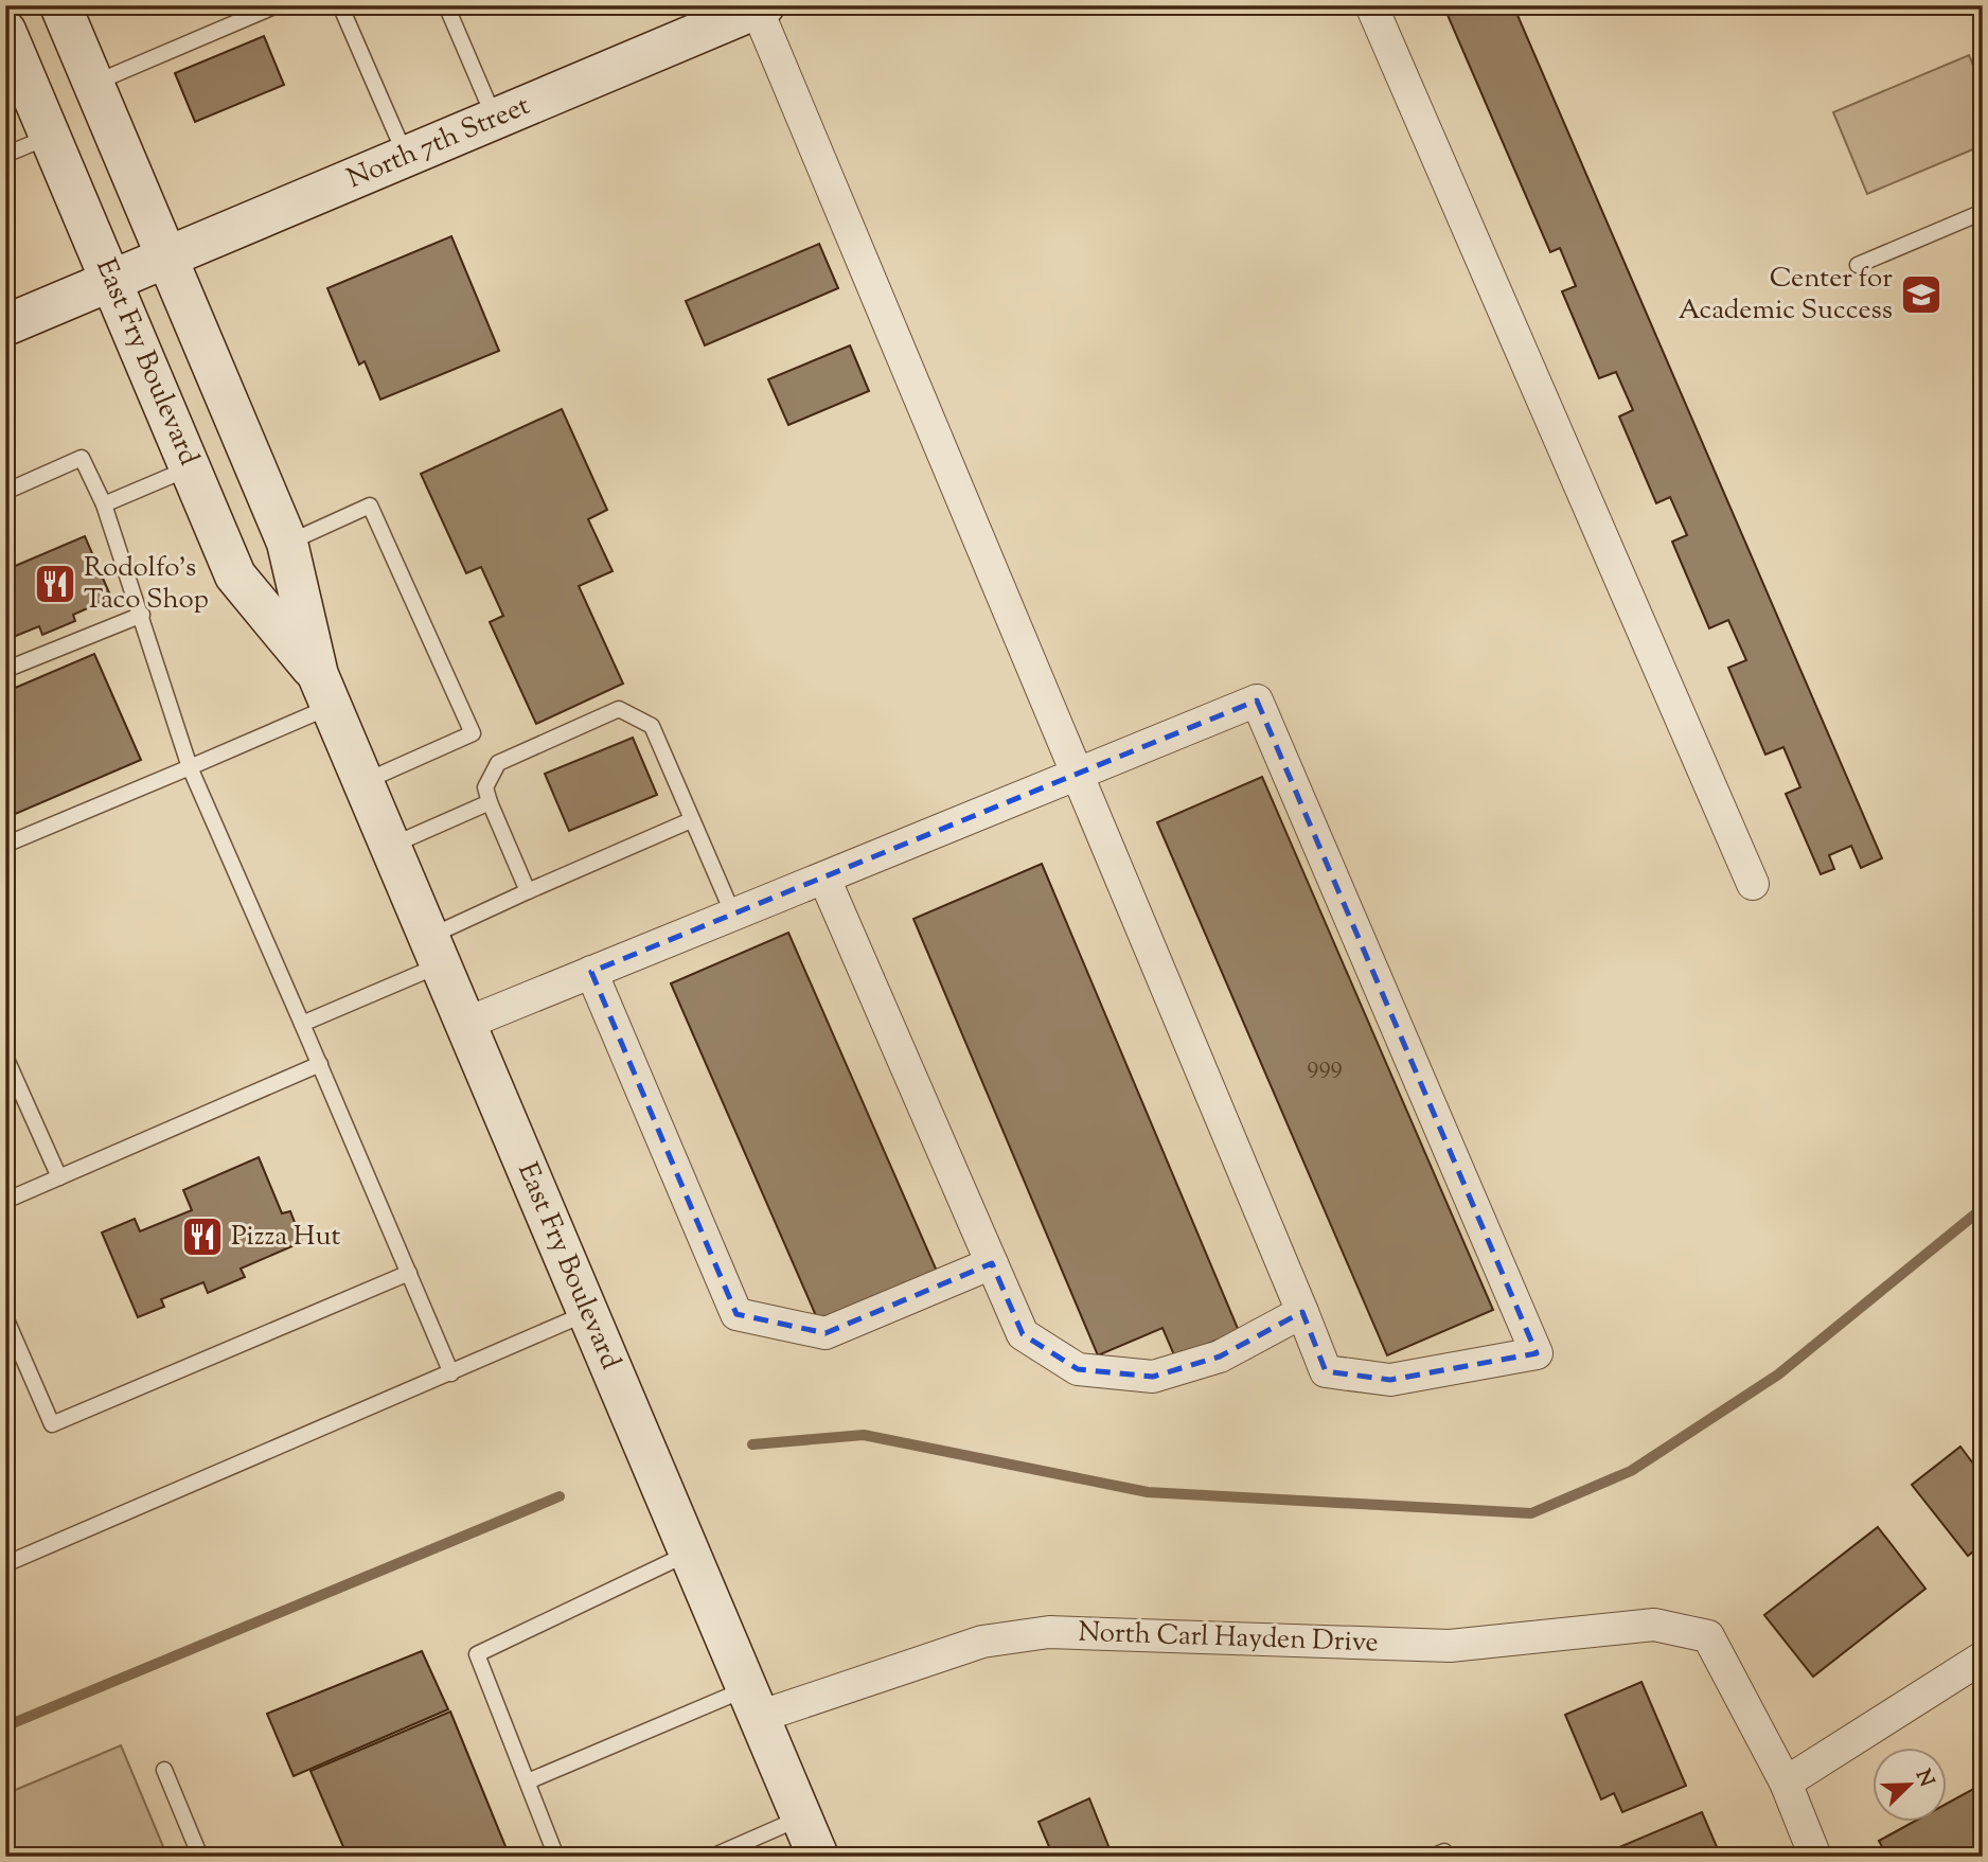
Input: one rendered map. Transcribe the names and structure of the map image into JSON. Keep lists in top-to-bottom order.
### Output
{
  "streets": {
    "main road": ["North 7th Street", "East Fry Boulevard"],
    "street": ["North Carl Hayden Drive"]
  },
  "crossings": [
    ["North 7th Street", "East Fry Boulevard"],
    ["East Fry Boulevard", "North Carl Hayden Drive"]
  ],
  "places": {
    "school or university": ["Center for Academic Success"],
    "restaurant": ["Rodolfo's Taco Shop", "Pizza Hut"]
  },
  "house_numbers": ["999"],
  "north": "top right"
}
